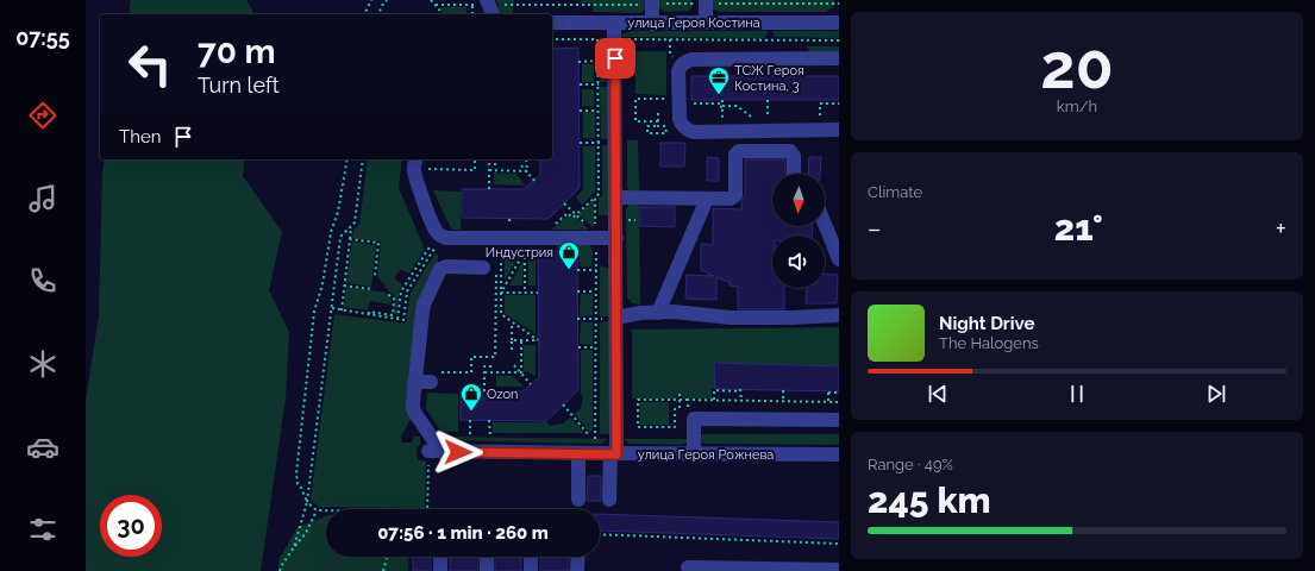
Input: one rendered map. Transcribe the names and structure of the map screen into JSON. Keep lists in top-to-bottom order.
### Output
{
  "streets": {
    "street": ["улица Героя Костина", "улица Героя Рожнева"]
  },
  "places": {
    "office": ["ТСЖ Героя Костина, 3"],
    "shop": ["Индустрия", "Ozon"]
  },
  "north": "bottom",
  "page": {
    "tabs": "07:55",
    "tile": [
      ["20", "km/h"],
      "Climate",
      ["Range · 49%", "245 km"]
    ],
    "turn": ["70 m", "Turn left"],
    "then": "Then",
    "heat": ["−", "21°", "+"],
    "song": ["Night Drive", "The Halogens"],
    "limit": "30",
    "trip": "07:56 · 1 min · 260 m"
  }
}
